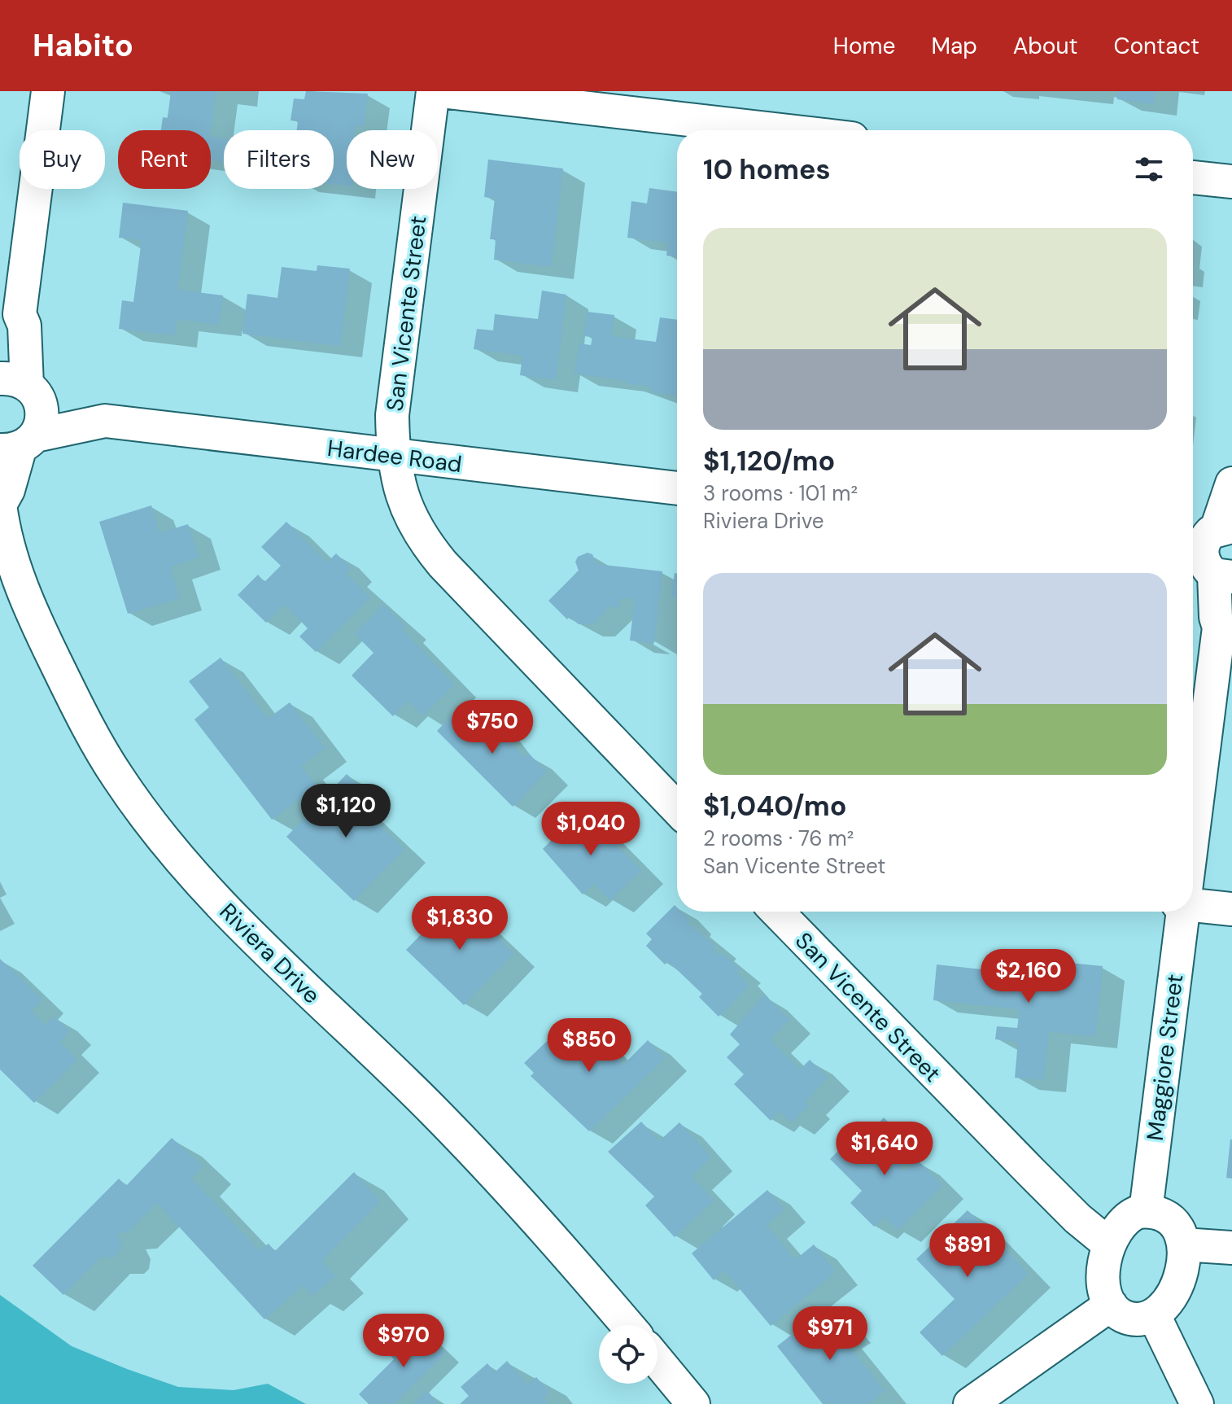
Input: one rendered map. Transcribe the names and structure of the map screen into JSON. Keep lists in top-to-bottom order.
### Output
{
  "streets": {
    "street": [
      "San Vicente Street",
      "Hardee Road",
      "Riviera Drive",
      "Maggiore Street"
    ]
  },
  "crossings": [
    ["San Vicente Street", "Hardee Road"],
    ["San Vicente Street", "Maggiore Street"],
    ["Hardee Road", "Riviera Drive"]
  ],
  "page": {
    "header": "Habito",
    "nav": [
      "Home",
      "Map",
      "About",
      "Contact"
    ],
    "chip": [
      "Buy",
      "Rent",
      "Filters",
      "New"
    ],
    "heading": "10 homes",
    "list": [
      {
        "name": "$1,120/mo",
        "note": "3 rooms · 101 m² · Riviera Drive"
      },
      {
        "name": "$1,040/mo",
        "note": "2 rooms · 76 m² · San Vicente Street"
      }
    ],
    "price": [
      "$750",
      "$1,120",
      "$1,040",
      "$1,830",
      "$2,160",
      "$850",
      "$1,640",
      "$891",
      "$971",
      "$970"
    ]
  }
}
